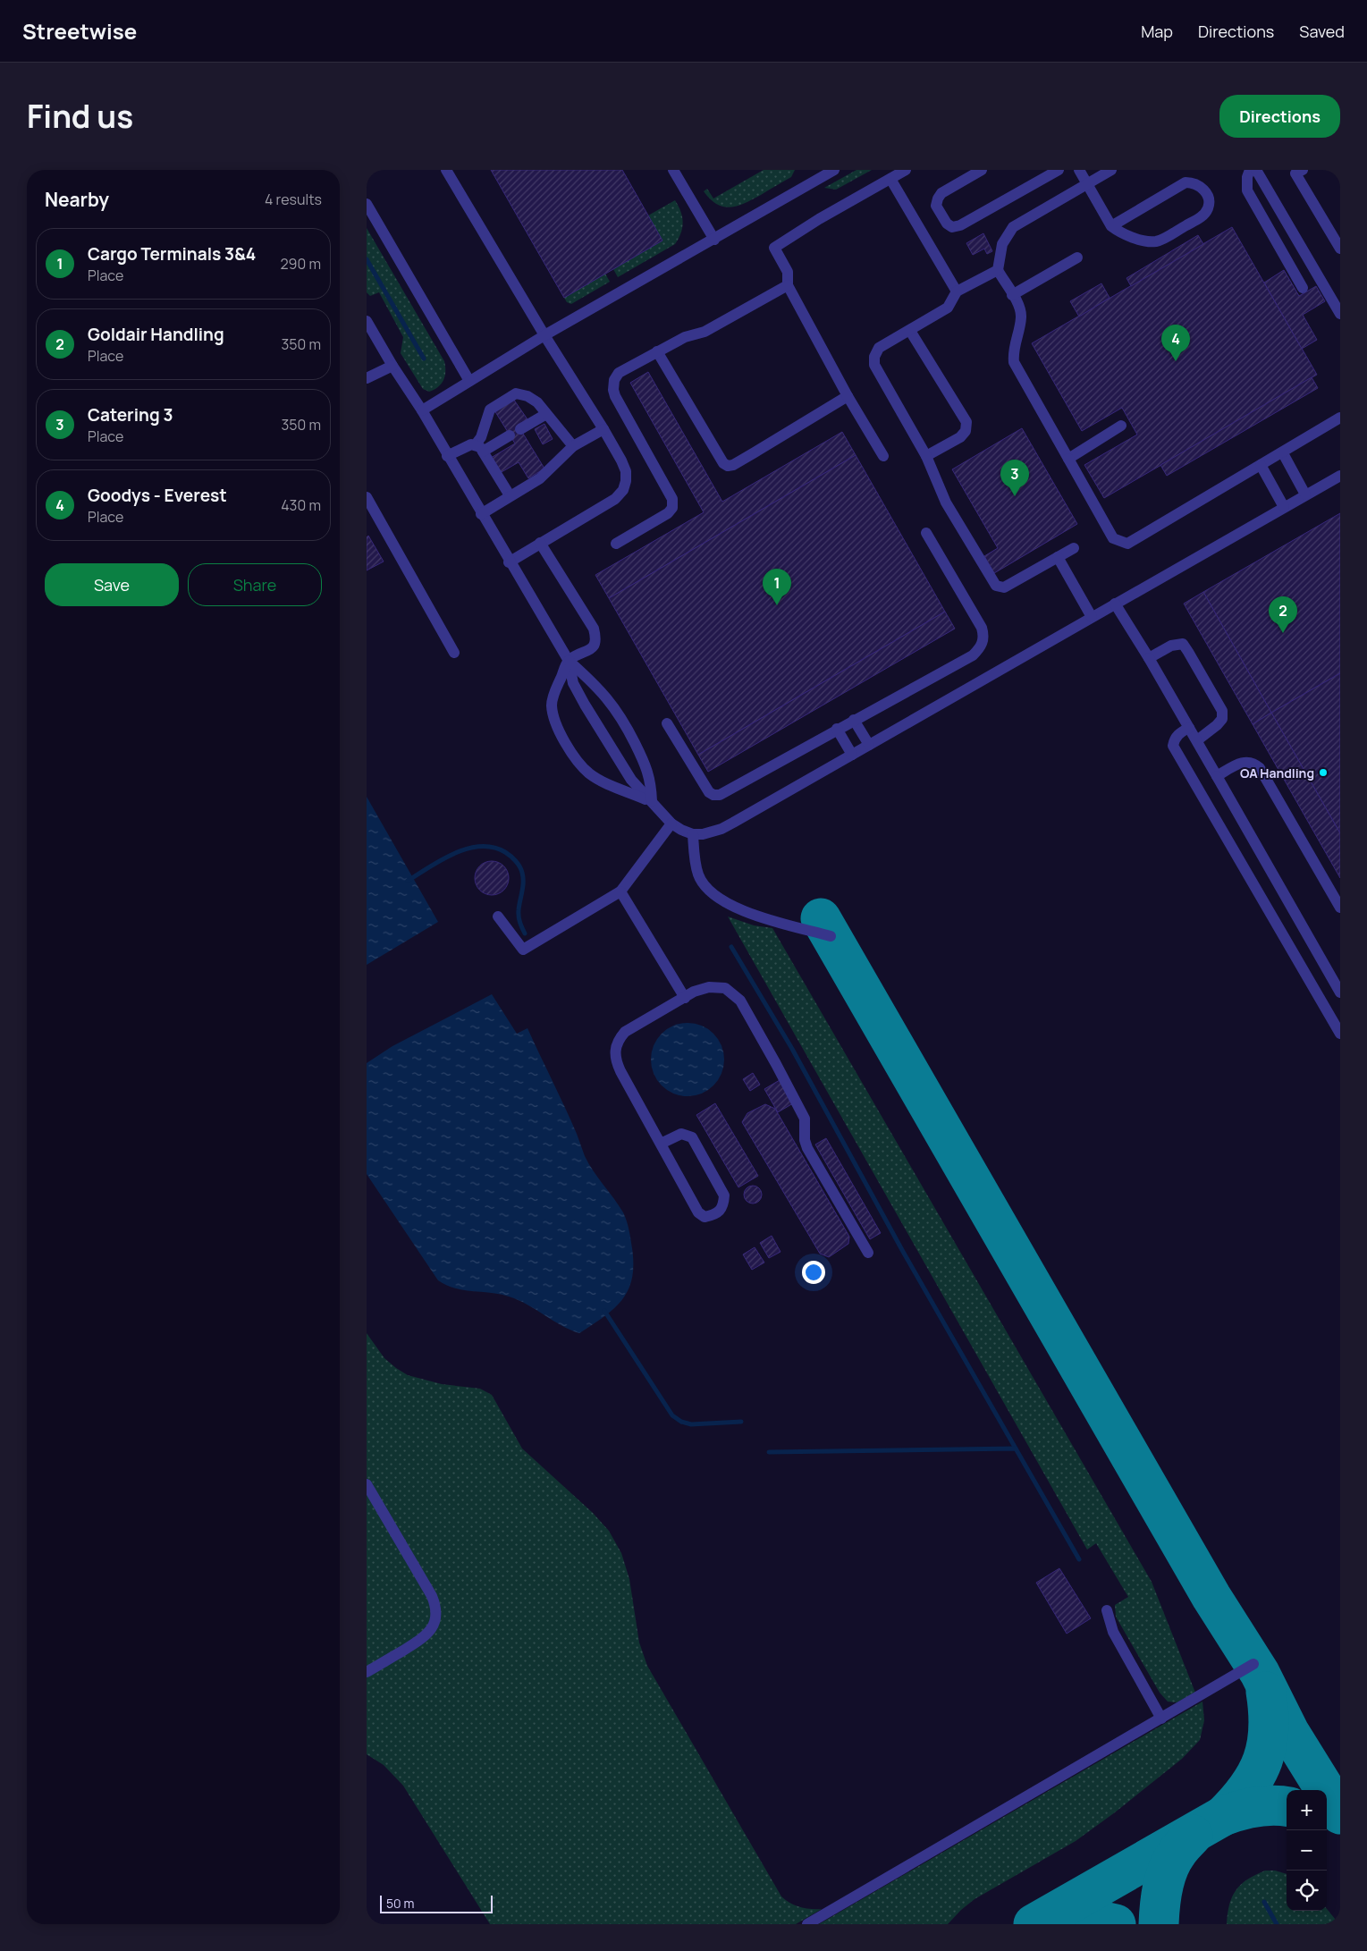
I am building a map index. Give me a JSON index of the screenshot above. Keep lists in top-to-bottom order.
{
  "places": ["OA Handling"],
  "scale_bar": "50 m",
  "page": {
    "header": "Streetwise",
    "nav": ["Map", "Directions", "Saved"],
    "title": "Find us",
    "buttons": [
      "Directions",
      ["Save", "Share"]
    ],
    "heading": ["Nearby", "4 results"],
    "list": [
      {
        "mark": "1",
        "name": "Cargo Terminals 3&4",
        "note": "Place",
        "value": "290 m"
      },
      {
        "mark": "2",
        "name": "Goldair Handling",
        "note": "Place",
        "value": "350 m"
      },
      {
        "mark": "3",
        "name": "Catering 3",
        "note": "Place",
        "value": "350 m"
      },
      {
        "mark": "4",
        "name": "Goodys - Everest",
        "note": "Place",
        "value": "430 m"
      }
    ],
    "pins": [
      "4",
      "3",
      "1",
      "2"
    ],
    "map_buttons": ["+", "−"],
    "scale": "50 m"
  }
}
